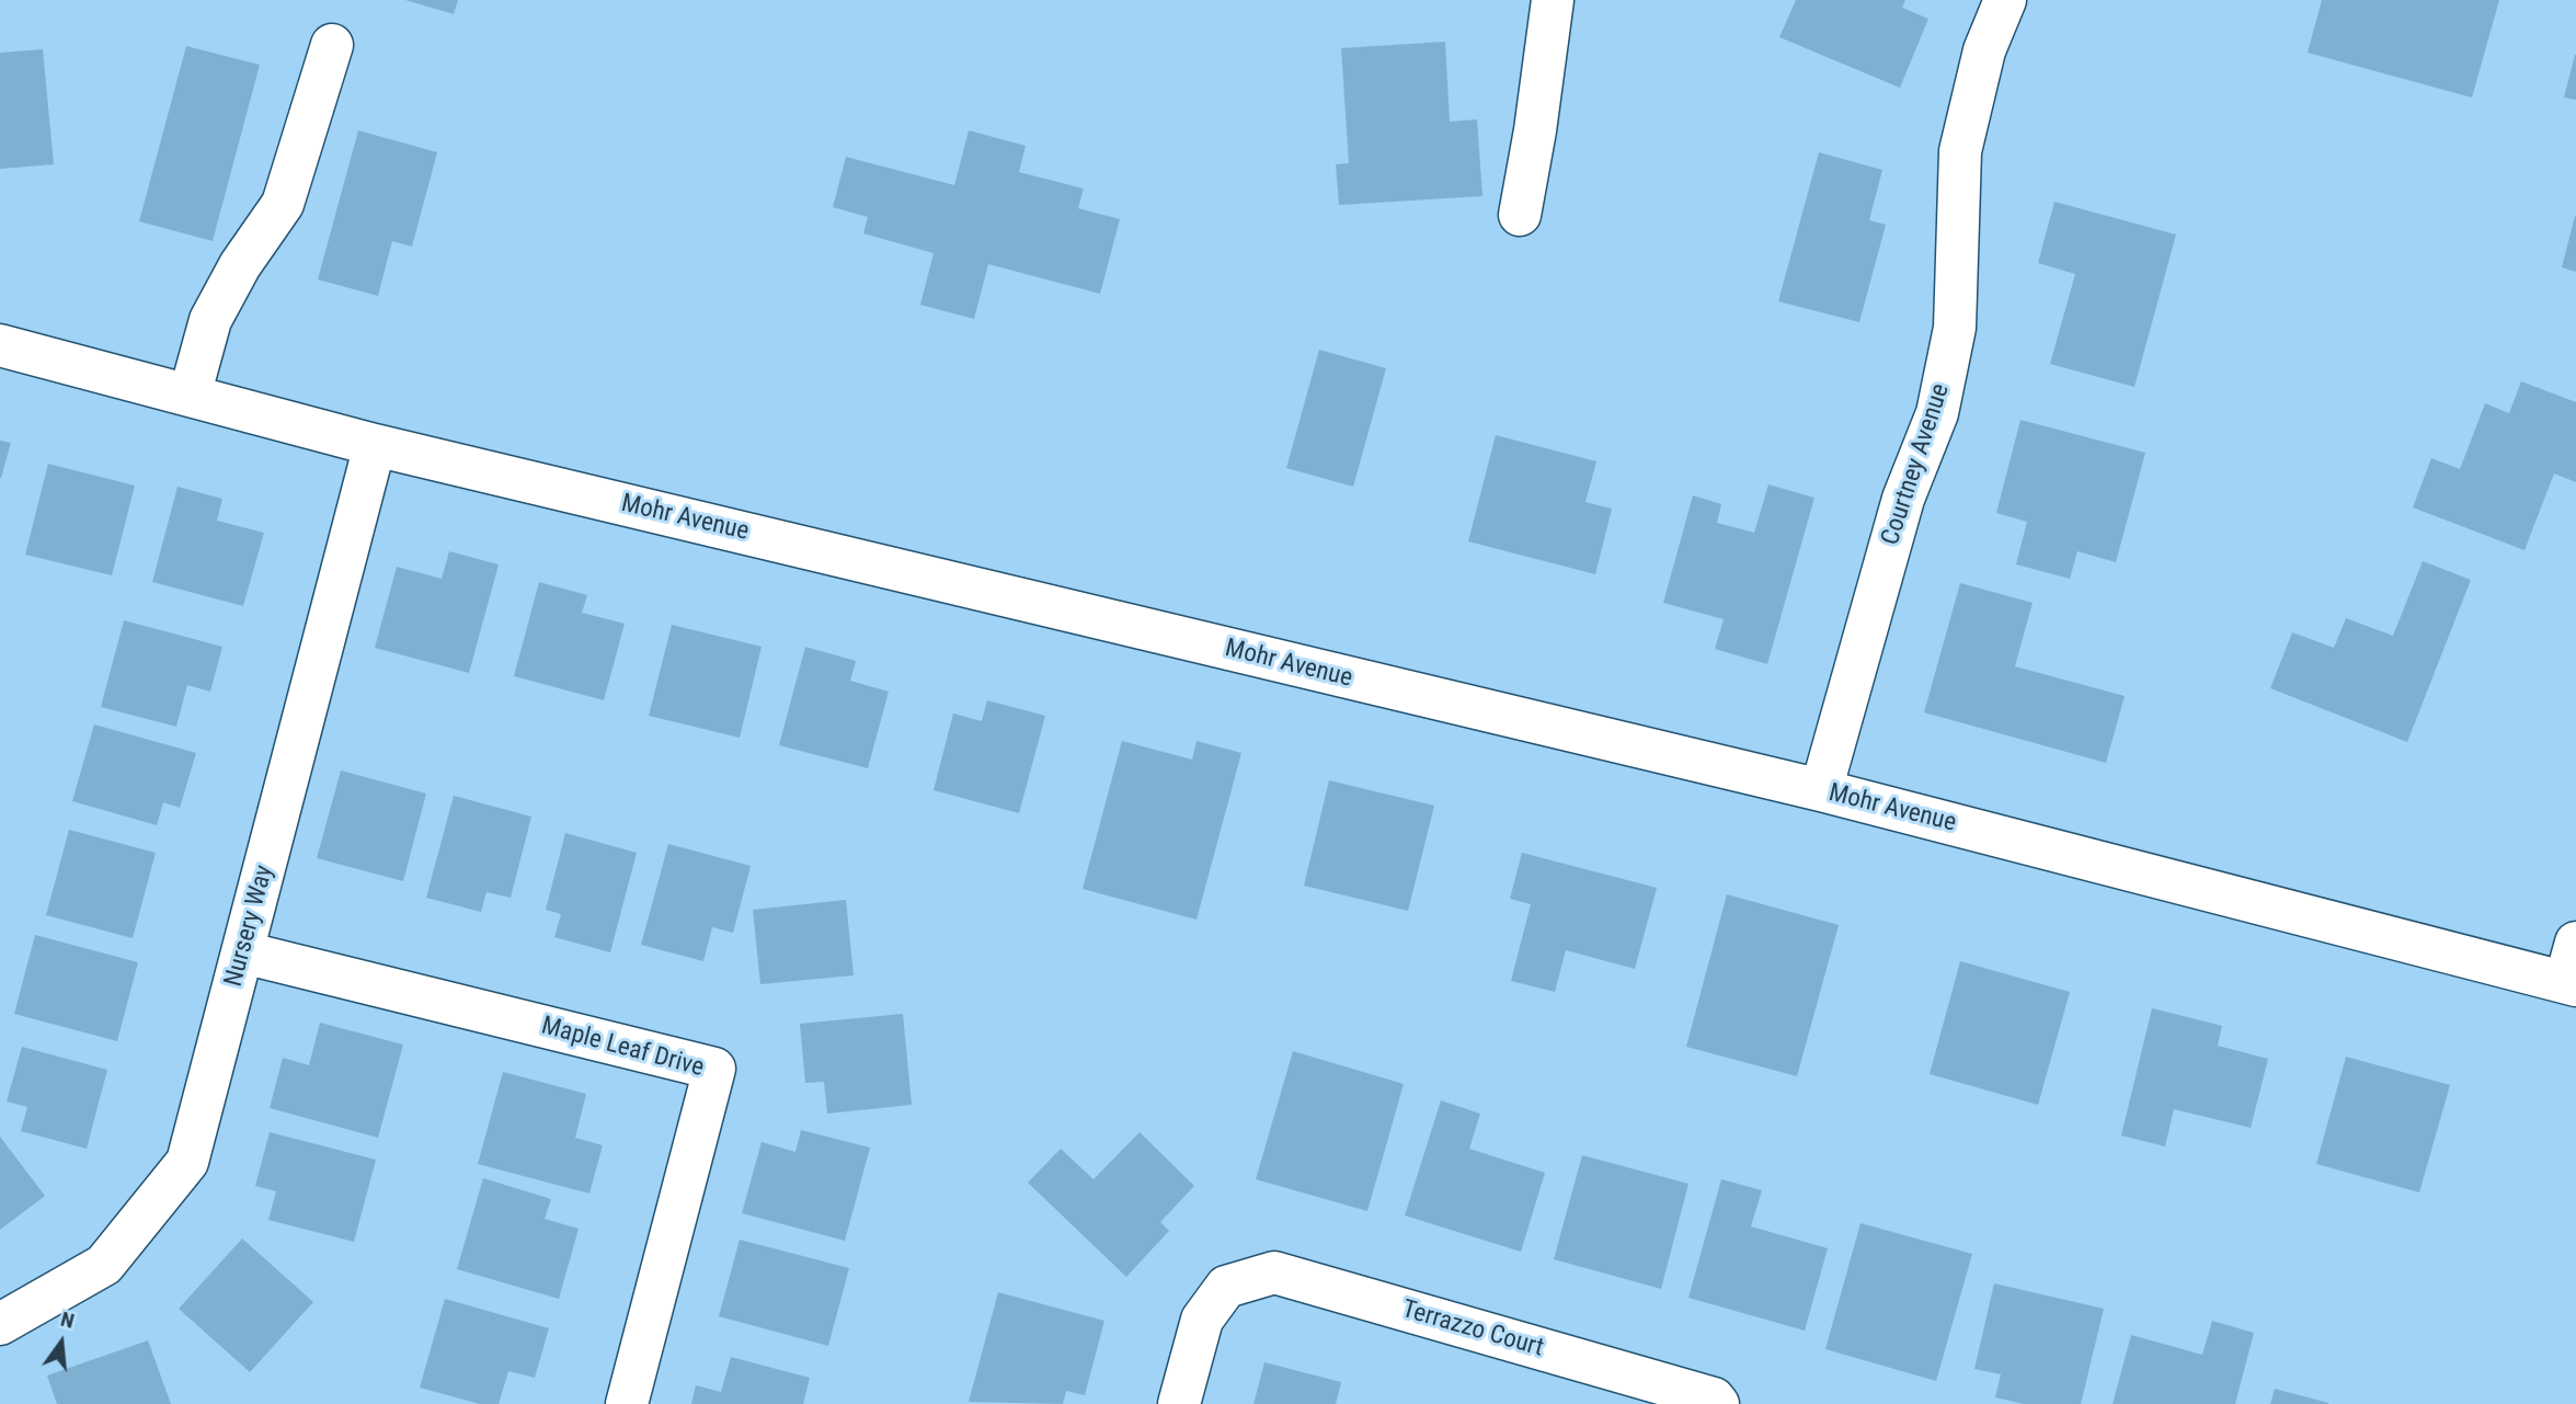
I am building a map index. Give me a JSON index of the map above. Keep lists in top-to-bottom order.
{
  "streets": {
    "street": [
      "Courtney Avenue",
      "Mohr Avenue",
      "Nursery Way",
      "Maple Leaf Drive",
      "Terrazzo Court"
    ]
  },
  "crossings": [
    ["Courtney Avenue", "Mohr Avenue"],
    ["Mohr Avenue", "Nursery Way"],
    ["Nursery Way", "Maple Leaf Drive"]
  ],
  "north": "top"
}
